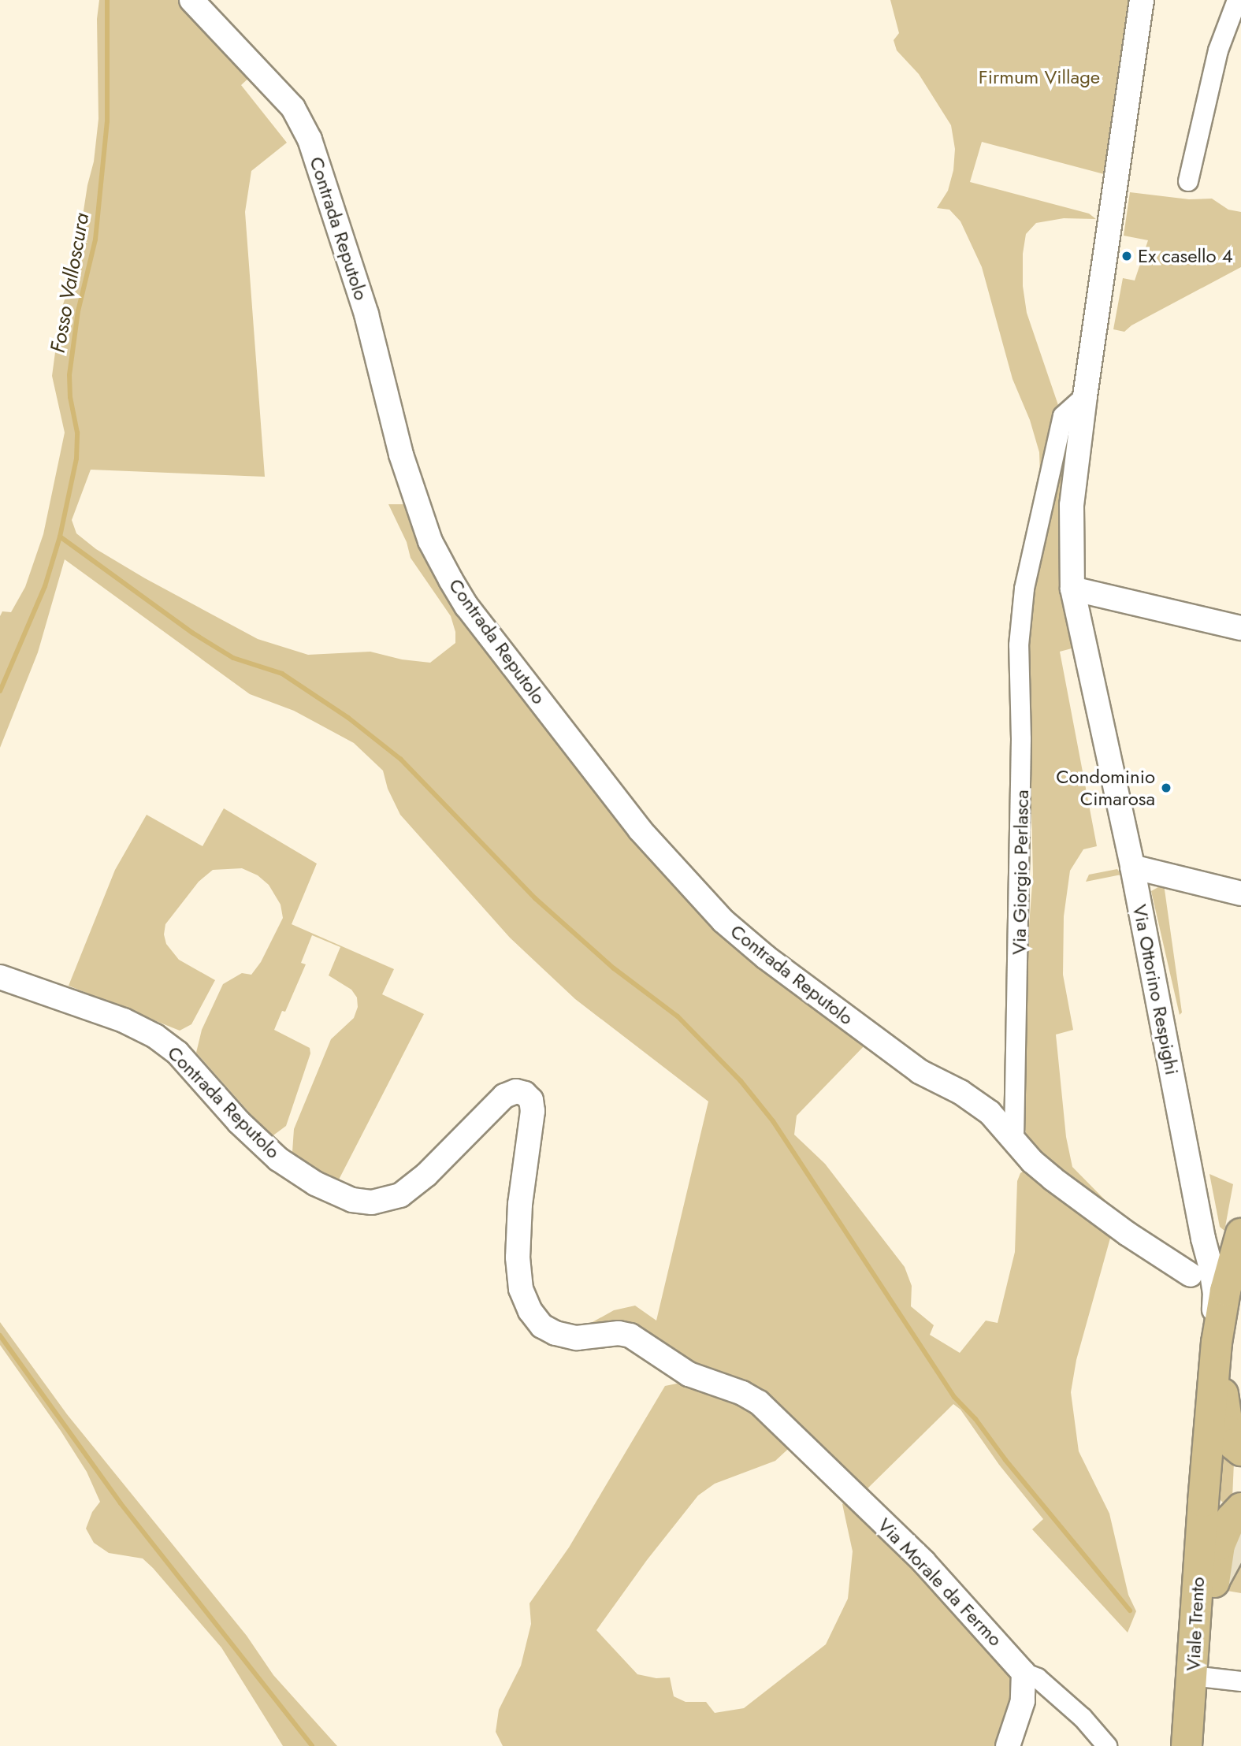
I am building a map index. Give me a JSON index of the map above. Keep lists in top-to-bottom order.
{
  "streets": {
    "main road": ["Viale Trento"],
    "street": [
      "Contrada Reputolo",
      "Via Giorgio Perlasca",
      "Via Ottorino Respighi",
      "Via Morale da Fermo"
    ]
  },
  "crossings": [
    ["Contrada Reputolo", "Via Giorgio Perlasca"],
    ["Contrada Reputolo", "Via Morale da Fermo"],
    ["Via Giorgio Perlasca", "Via Ottorino Respighi"],
    ["Via Ottorino Respighi", "Viale Trento"]
  ],
  "water": ["Fosso Valloscura"],
  "parks": ["Firmum Village"],
  "places": ["Ex casello 4", "Condominio Cimarosa"]
}
